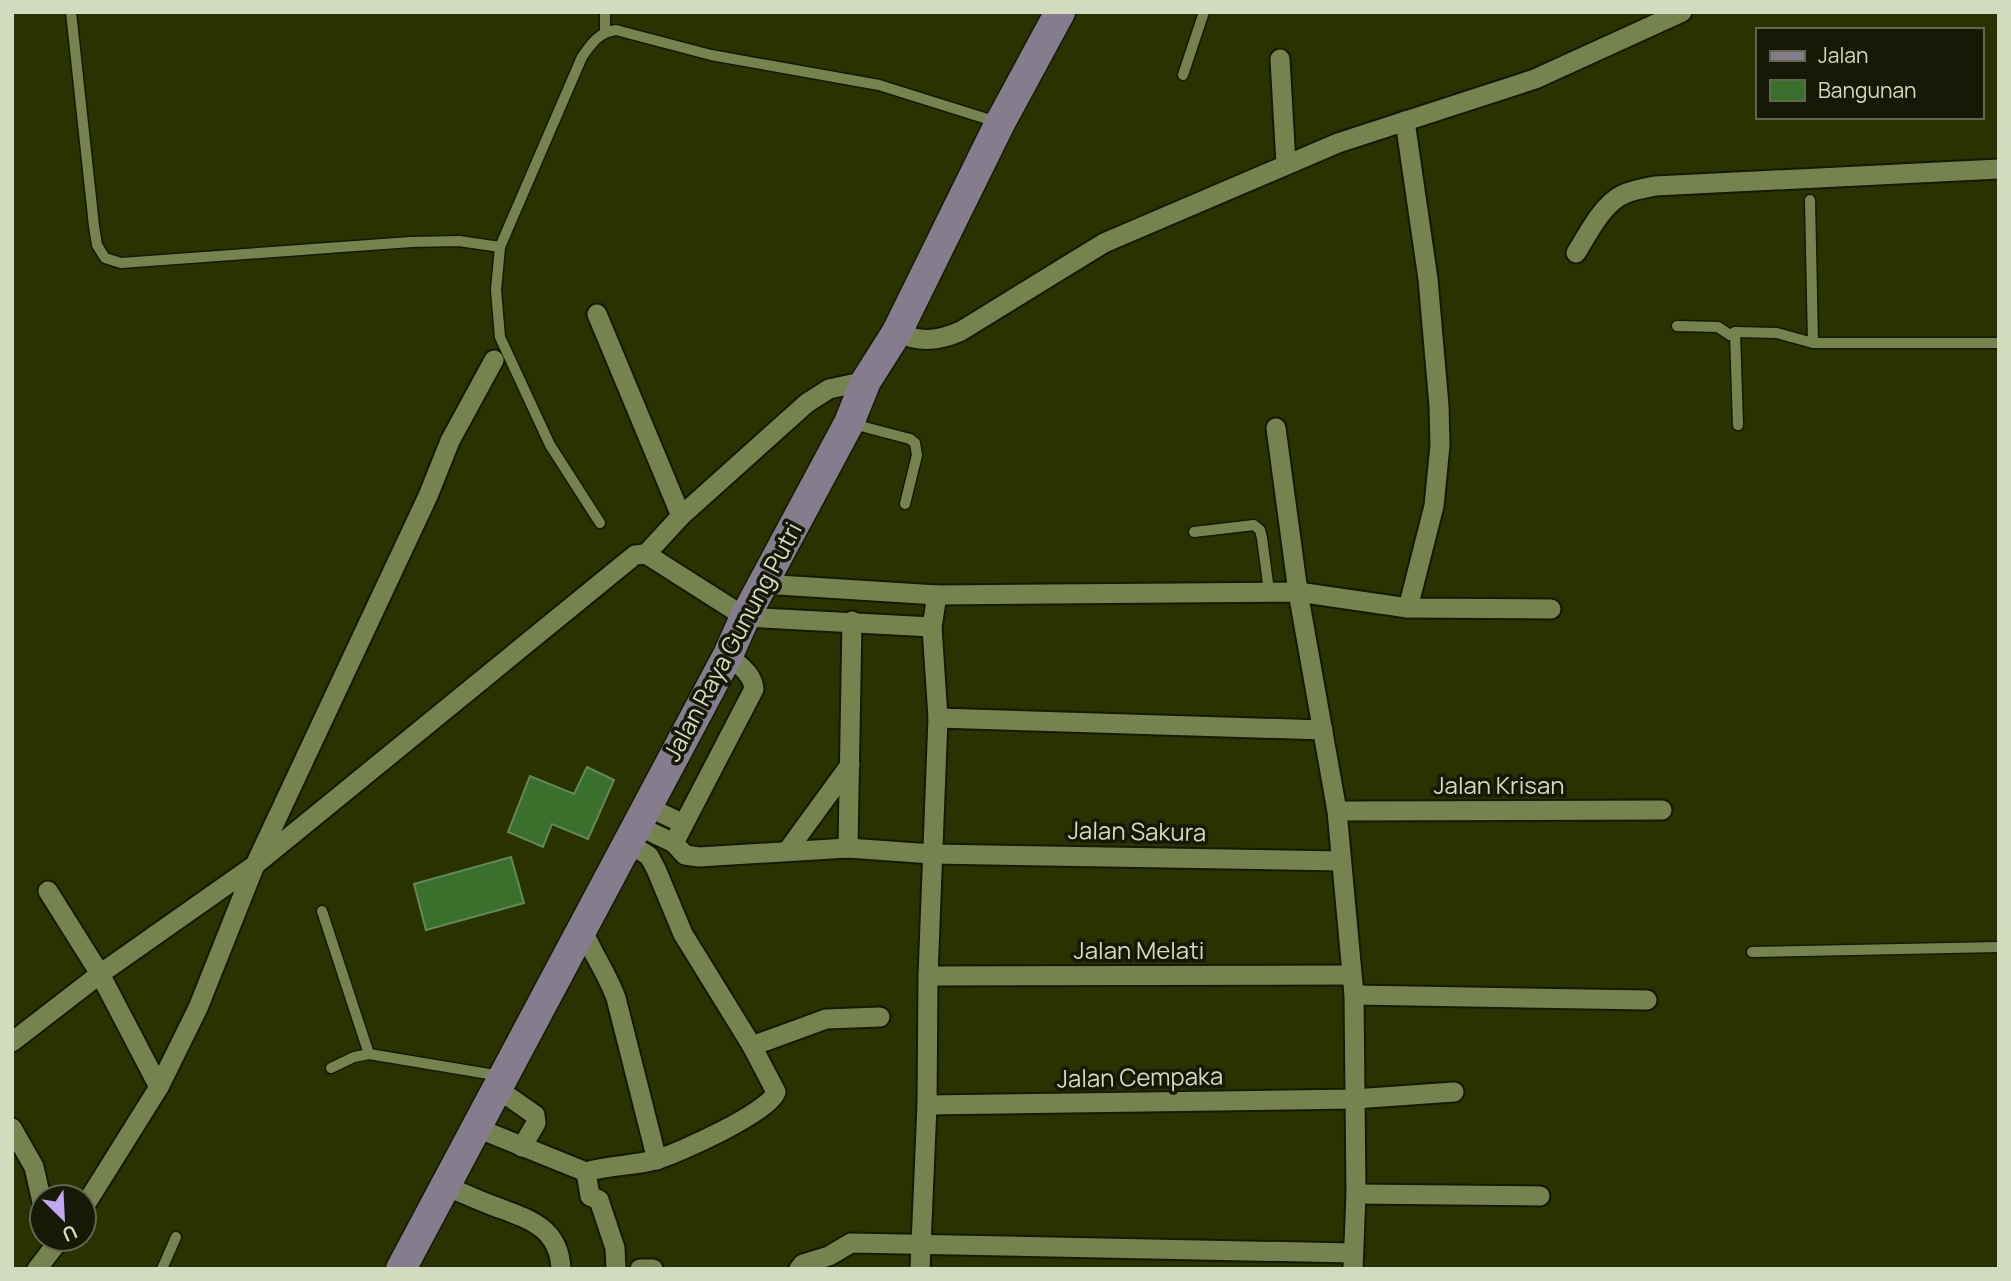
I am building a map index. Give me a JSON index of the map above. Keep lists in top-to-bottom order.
{
  "streets": {
    "main road": ["Jalan Raya Gunung Putri"],
    "street": [
      "Jalan Krisan",
      "Jalan Sakura",
      "Jalan Melati",
      "Jalan Cempaka"
    ]
  },
  "crossings": [
    ["Jalan Raya Gunung Putri", "Jalan Sakura"]
  ],
  "legend": ["Jalan", "Bangunan"],
  "north": "bottom right"
}
